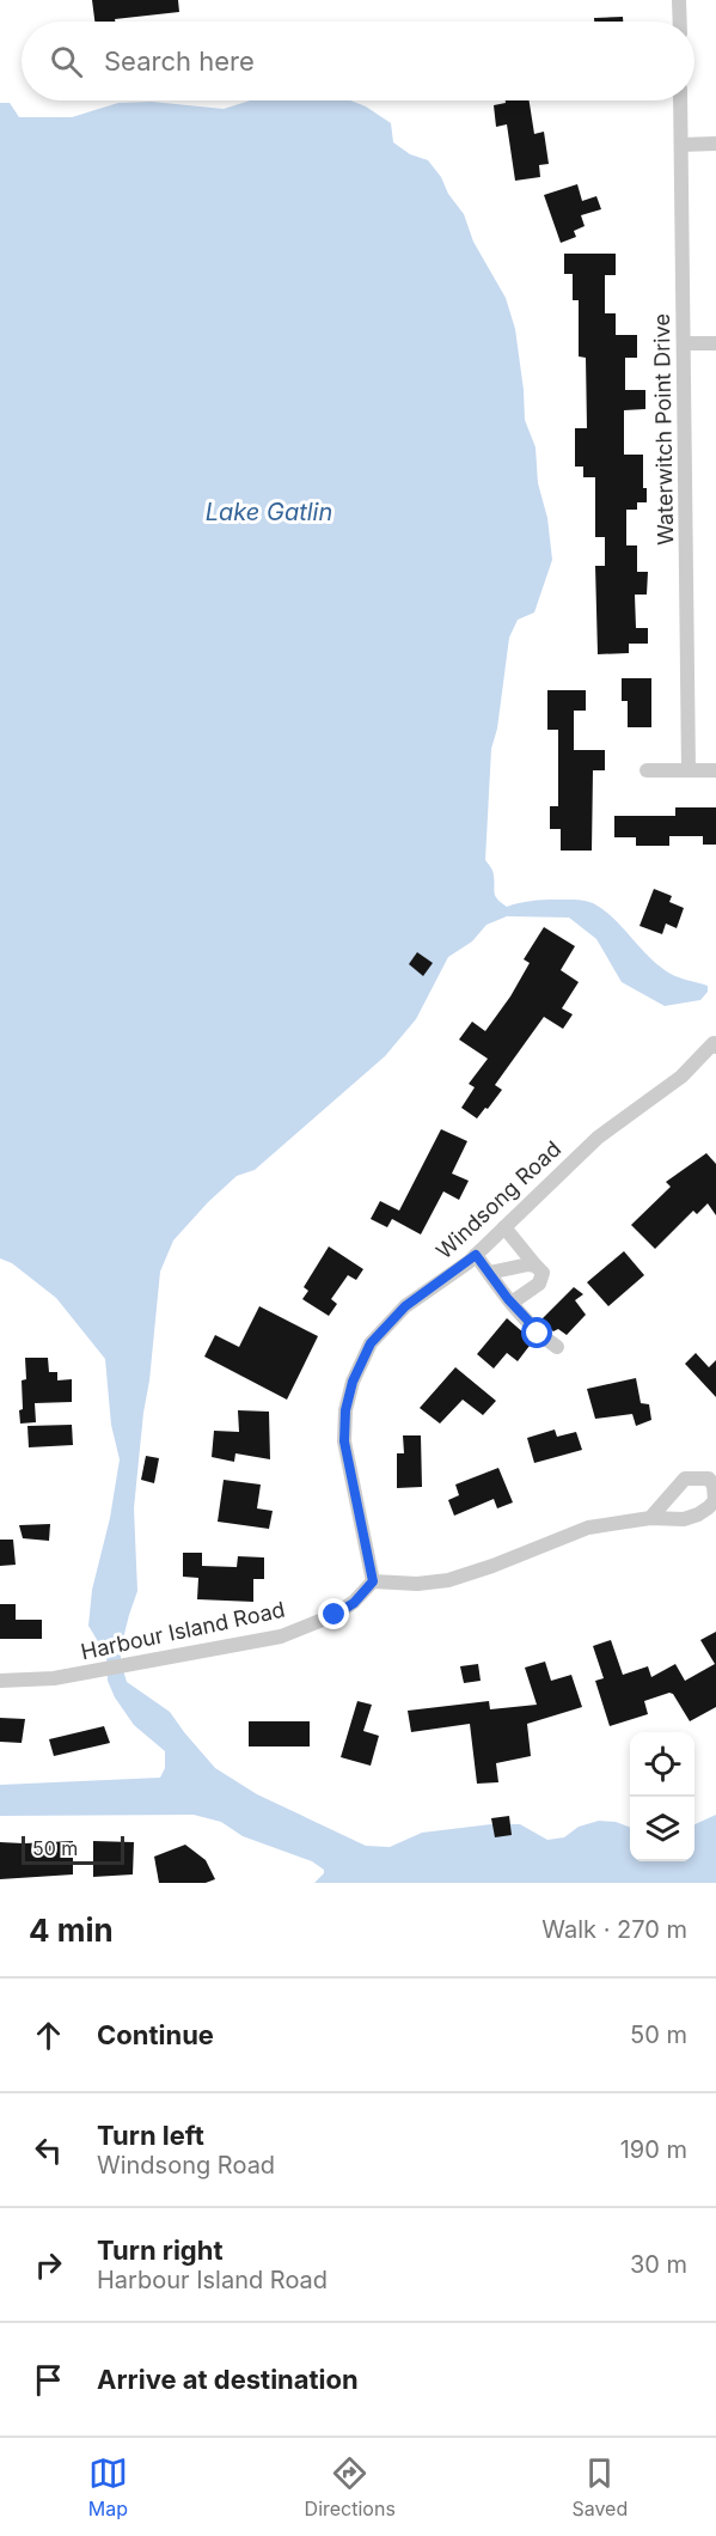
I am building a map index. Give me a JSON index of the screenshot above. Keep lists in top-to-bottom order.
{
  "streets": {
    "street": ["Waterwitch Point Drive", "Windsong Road", "Harbour Island Road"]
  },
  "crossings": [
    ["Windsong Road", "Harbour Island Road"]
  ],
  "water": ["Lake Gatlin"],
  "scale_bar": "50 m",
  "page": {
    "search": "Search here",
    "scale": "50 m",
    "heading": ["4 min", "Walk · 270 m"],
    "list": [
      ["Continue", "50 m"],
      ["Turn left", "Windsong Road", "190 m"],
      ["Turn right", "Harbour Island Road", "30 m"],
      "Arrive at destination"
    ],
    "nav": ["Map", "Directions", "Saved"]
  }
}
